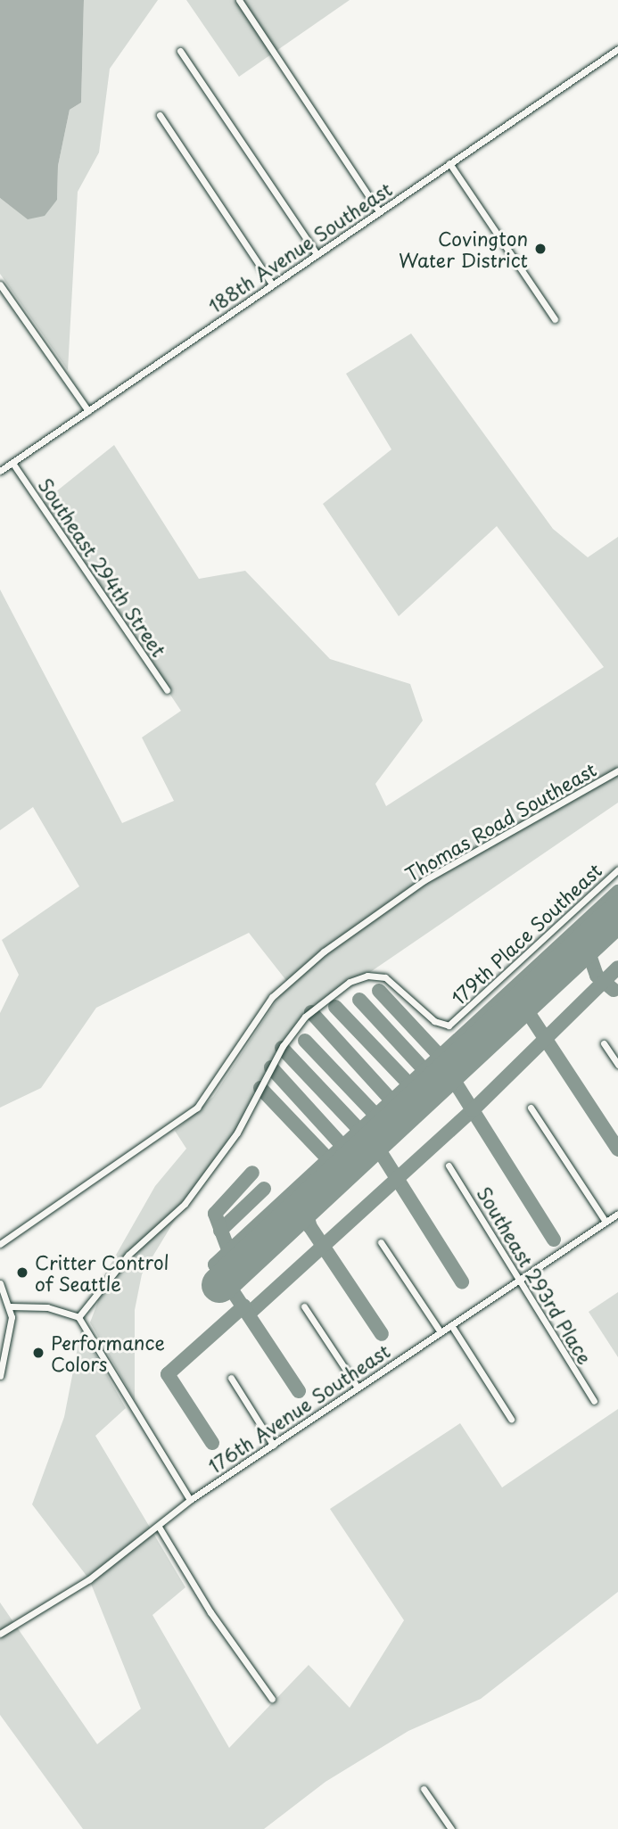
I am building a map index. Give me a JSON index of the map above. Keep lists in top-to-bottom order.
{
  "streets": {
    "street": [
      "188th Avenue Southeast",
      "Southeast 294th Street",
      "Thomas Road Southeast",
      "179th Place Southeast",
      "Southeast 293rd Place",
      "176th Avenue Southeast"
    ]
  },
  "crossings": [
    ["188th Avenue Southeast", "Southeast 294th Street"],
    ["Southeast 293rd Place", "176th Avenue Southeast"]
  ],
  "places": ["Covington Water District", "Critter Control of Seattle", "Performance Colors"]
}
